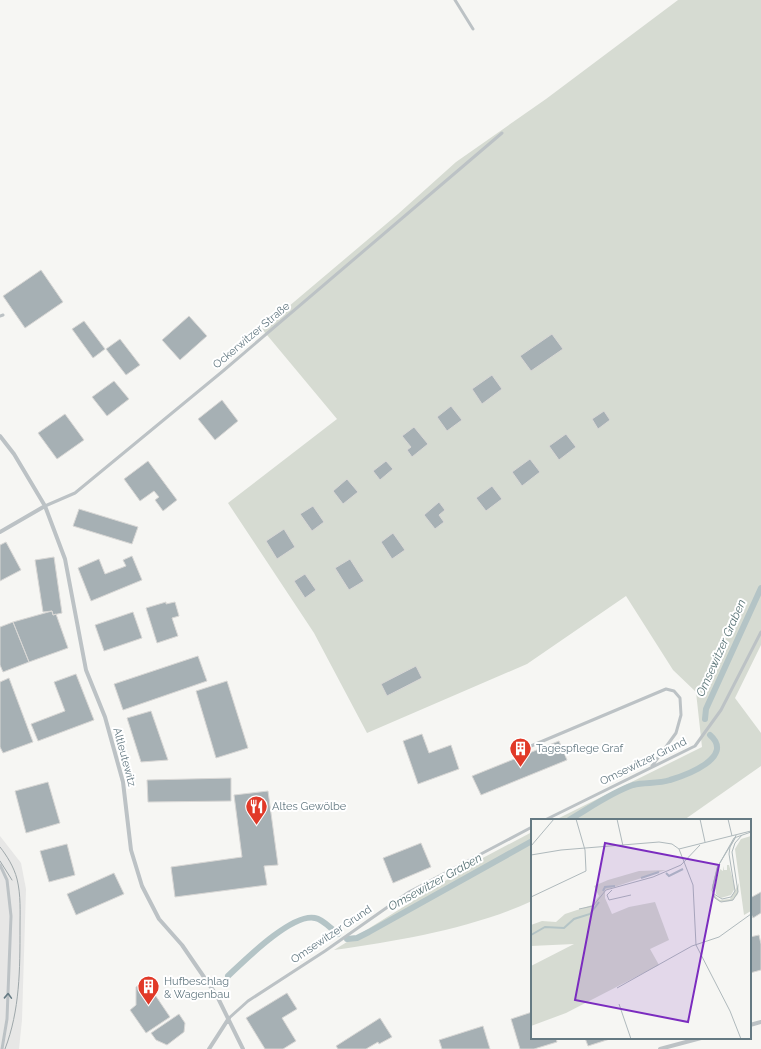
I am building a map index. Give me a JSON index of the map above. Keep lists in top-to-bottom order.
{
  "streets": {
    "street": ["Ockerwitzer Straße", "Altleutewitz"],
    "lane": ["Omsewitzer Grund"]
  },
  "crossings": [
    ["Ockerwitzer Straße", "Altleutewitz"],
    ["Altleutewitz", "Omsewitzer Grund"]
  ],
  "water": ["Omsewitzer Graben"],
  "places": {
    "building": ["Tagespflege Graf", "Hufbeschlag & Wagenbau"],
    "restaurant": ["Altes Gewölbe"]
  }
}
